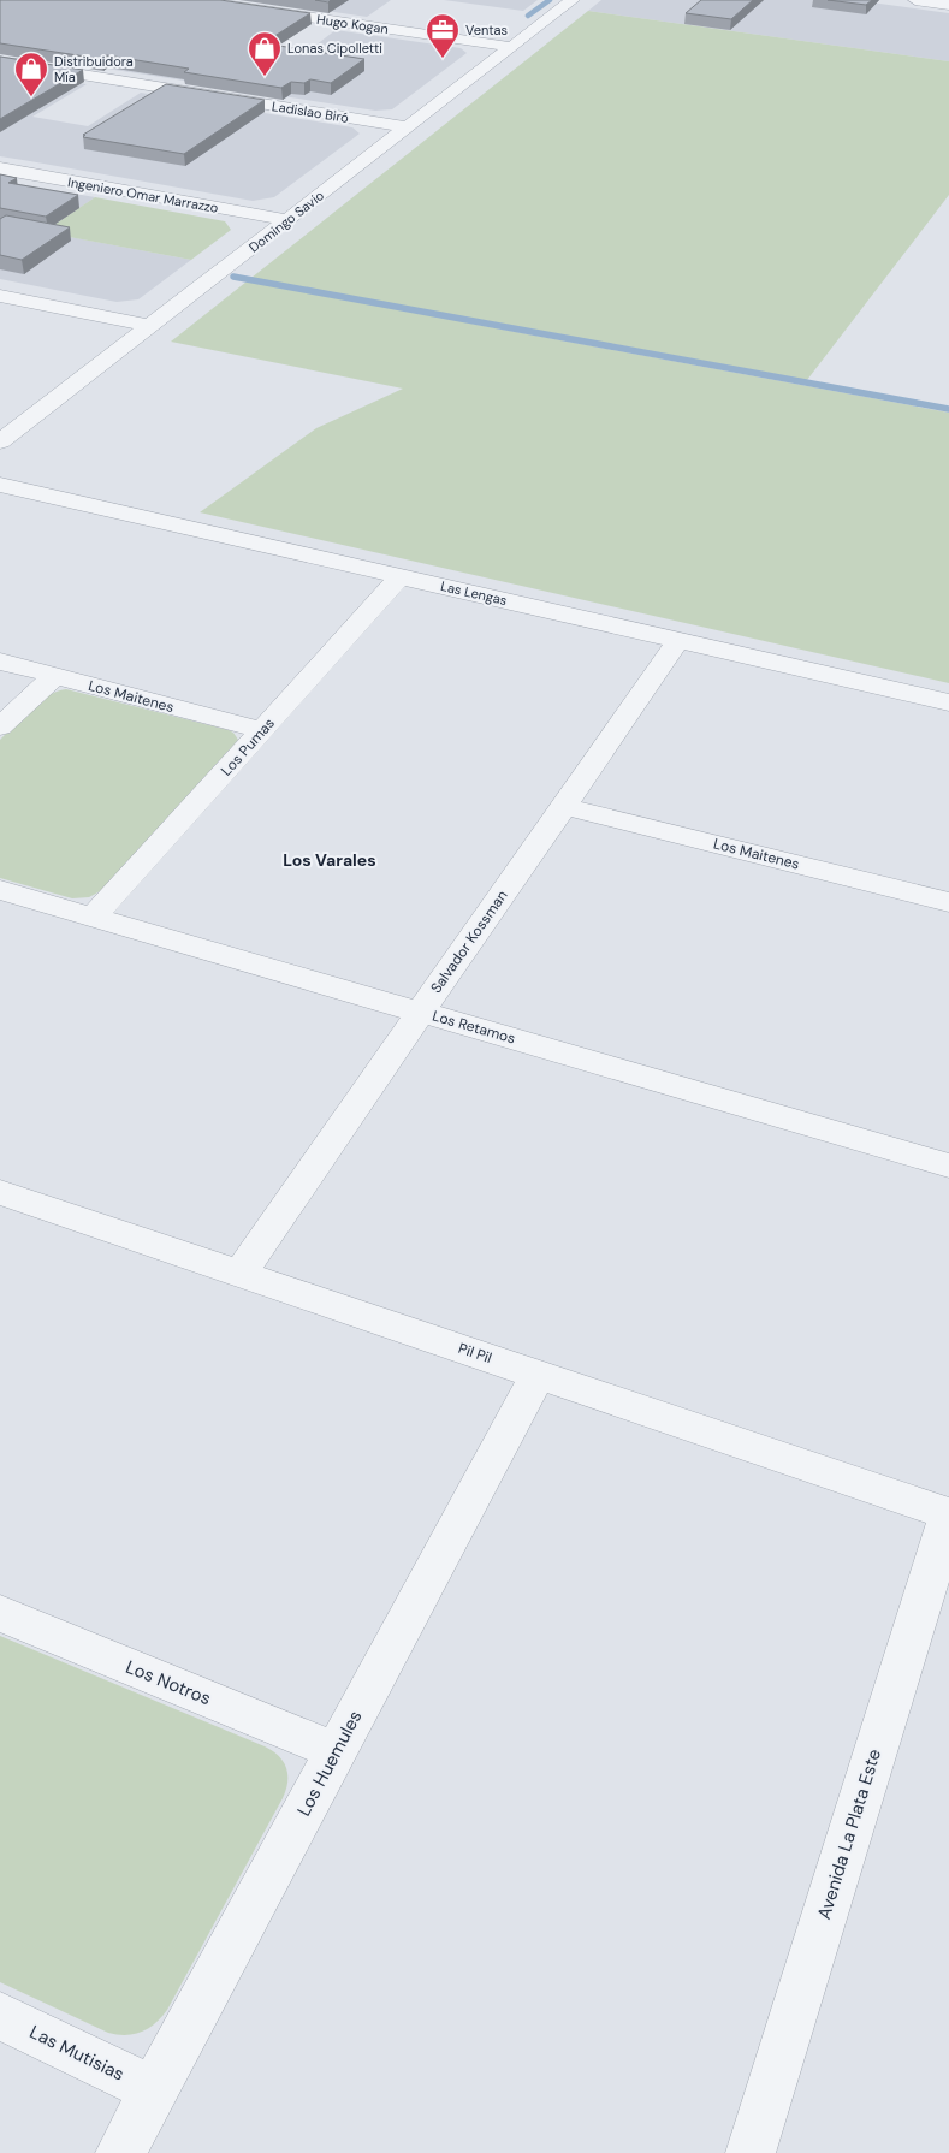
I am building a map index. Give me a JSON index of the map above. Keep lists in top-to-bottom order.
{
  "streets": {
    "street": [
      "Hugo Kogan",
      "Ladislao Biró",
      "Ingeniero Omar Marrazzo",
      "Domingo Savio",
      "Las Lengas",
      "Los Maitenes",
      "Los Pumas",
      "Salvador Kossman",
      "Los Retamos",
      "Pil Pil",
      "Los Notros",
      "Los Huemules",
      "Avenida La Plata Este",
      "Las Mutisias"
    ]
  },
  "crossings": [
    ["Hugo Kogan", "Domingo Savio"],
    ["Ladislao Biró", "Domingo Savio"],
    ["Ingeniero Omar Marrazzo", "Domingo Savio"],
    ["Las Lengas", "Los Pumas"],
    ["Las Lengas", "Salvador Kossman"],
    ["Los Maitenes", "Los Pumas"],
    ["Los Maitenes", "Salvador Kossman"],
    ["Los Pumas", "Los Retamos"],
    ["Salvador Kossman", "Los Retamos"],
    ["Salvador Kossman", "Pil Pil"],
    ["Pil Pil", "Los Huemules"],
    ["Pil Pil", "Avenida La Plata Este"],
    ["Los Notros", "Los Huemules"],
    ["Los Huemules", "Las Mutisias"]
  ],
  "districts": ["Los Varales"],
  "places": {
    "office": ["Ventas"],
    "shop": ["Lonas Cipolletti", "Distribuidora Mía"]
  }
}
